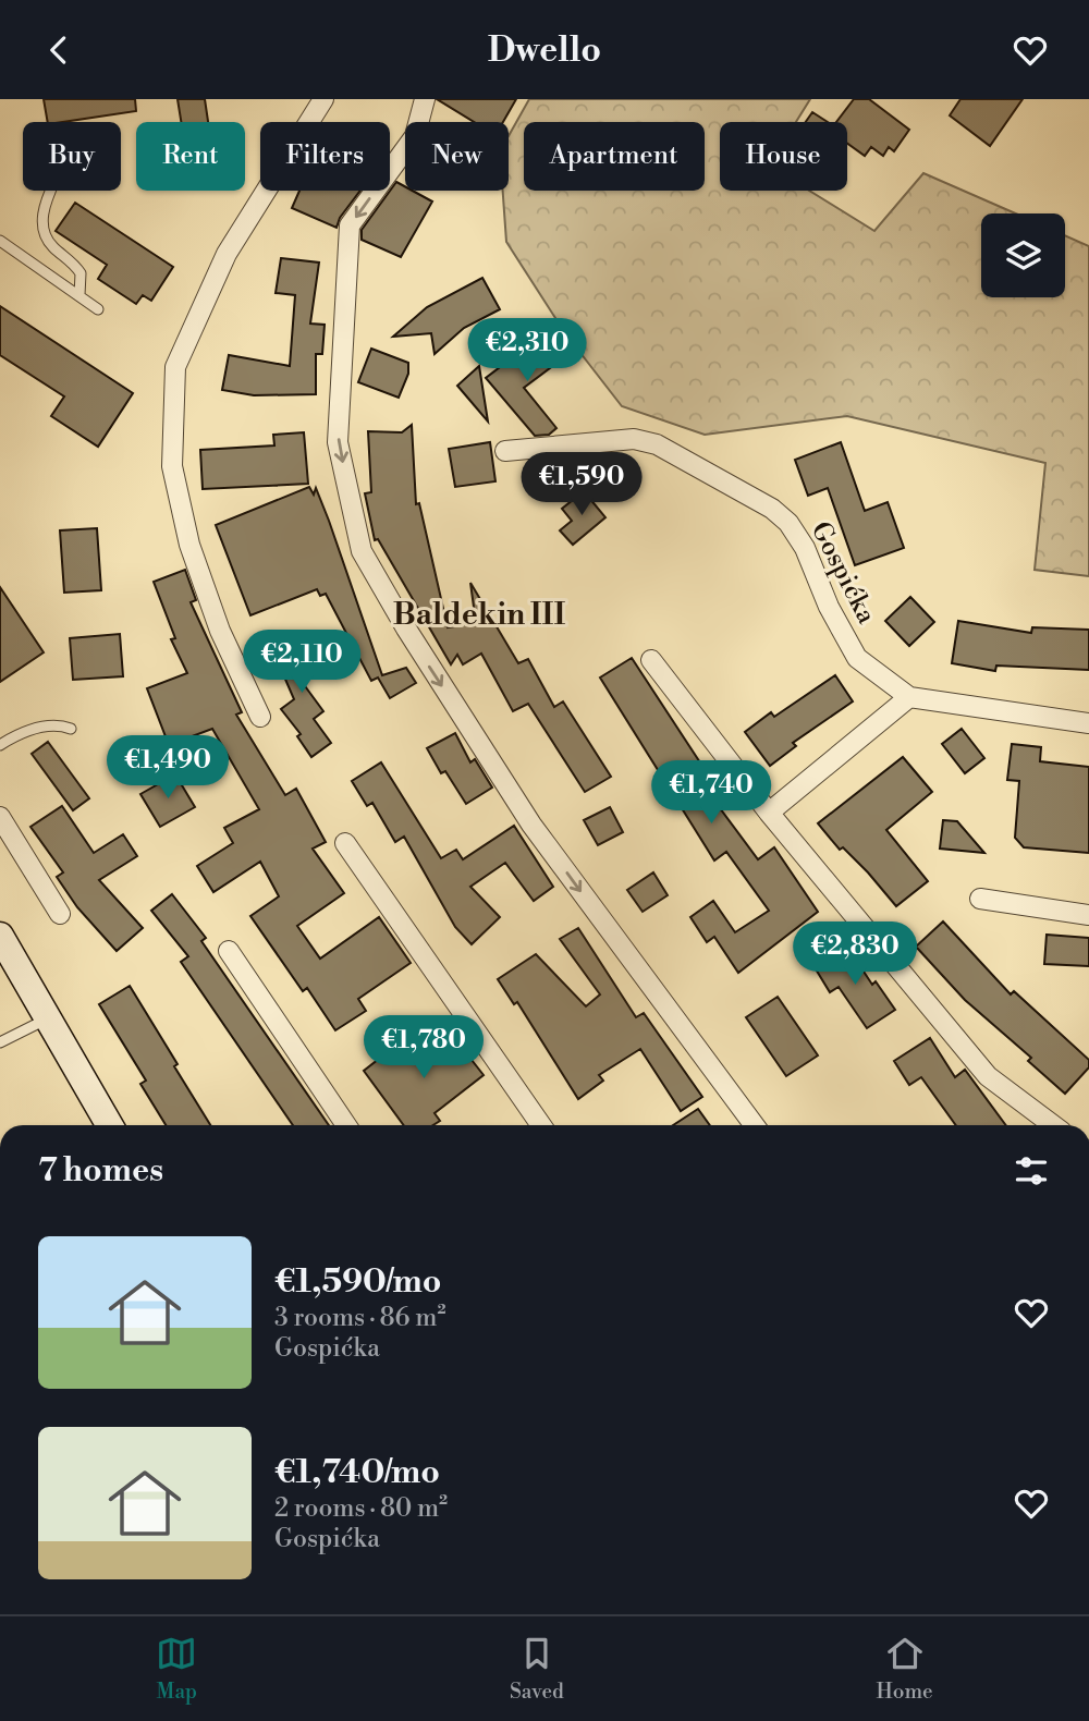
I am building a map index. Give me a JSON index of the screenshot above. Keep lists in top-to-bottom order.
{
  "streets": {
    "street": ["Gospićka"]
  },
  "districts": ["Baldekin III"],
  "page": {
    "header": "Dwello",
    "chip": [
      "Buy",
      "Rent",
      "Filters",
      "New",
      "Apartment",
      "House"
    ],
    "price": [
      "€2,310",
      "€1,590",
      "€2,110",
      "€1,490",
      "€1,740",
      "€2,830",
      "€1,780"
    ],
    "heading": "7 homes",
    "list": [
      {
        "name": "€1,590/mo",
        "note": "3 rooms · 86 m² · Gospićka"
      },
      {
        "name": "€1,740/mo",
        "note": "2 rooms · 80 m² · Gospićka"
      }
    ],
    "tabs": ["Map", "Saved", "Home"]
  }
}
